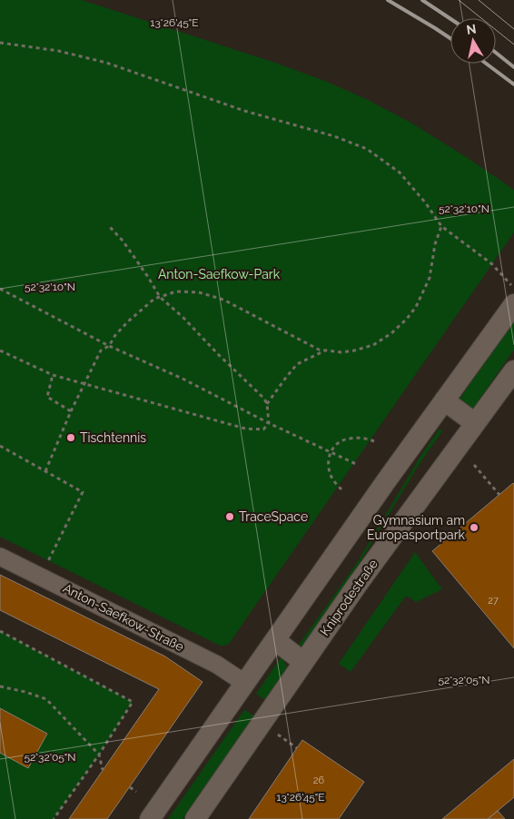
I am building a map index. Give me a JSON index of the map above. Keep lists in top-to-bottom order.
{
  "streets": {
    "street": ["Kniprodestraße", "Anton-Saefkow-Straße"]
  },
  "parks": ["Anton-Saefkow-Park"],
  "places": ["Tischtennis", "TraceSpace", "Gymnasium am Europasportpark"],
  "house_numbers": ["27", "26"],
  "north": "top",
  "coordinates": ["13°26'45\"E", "52°32'10\"N", "52°32'05\"N"]
}
